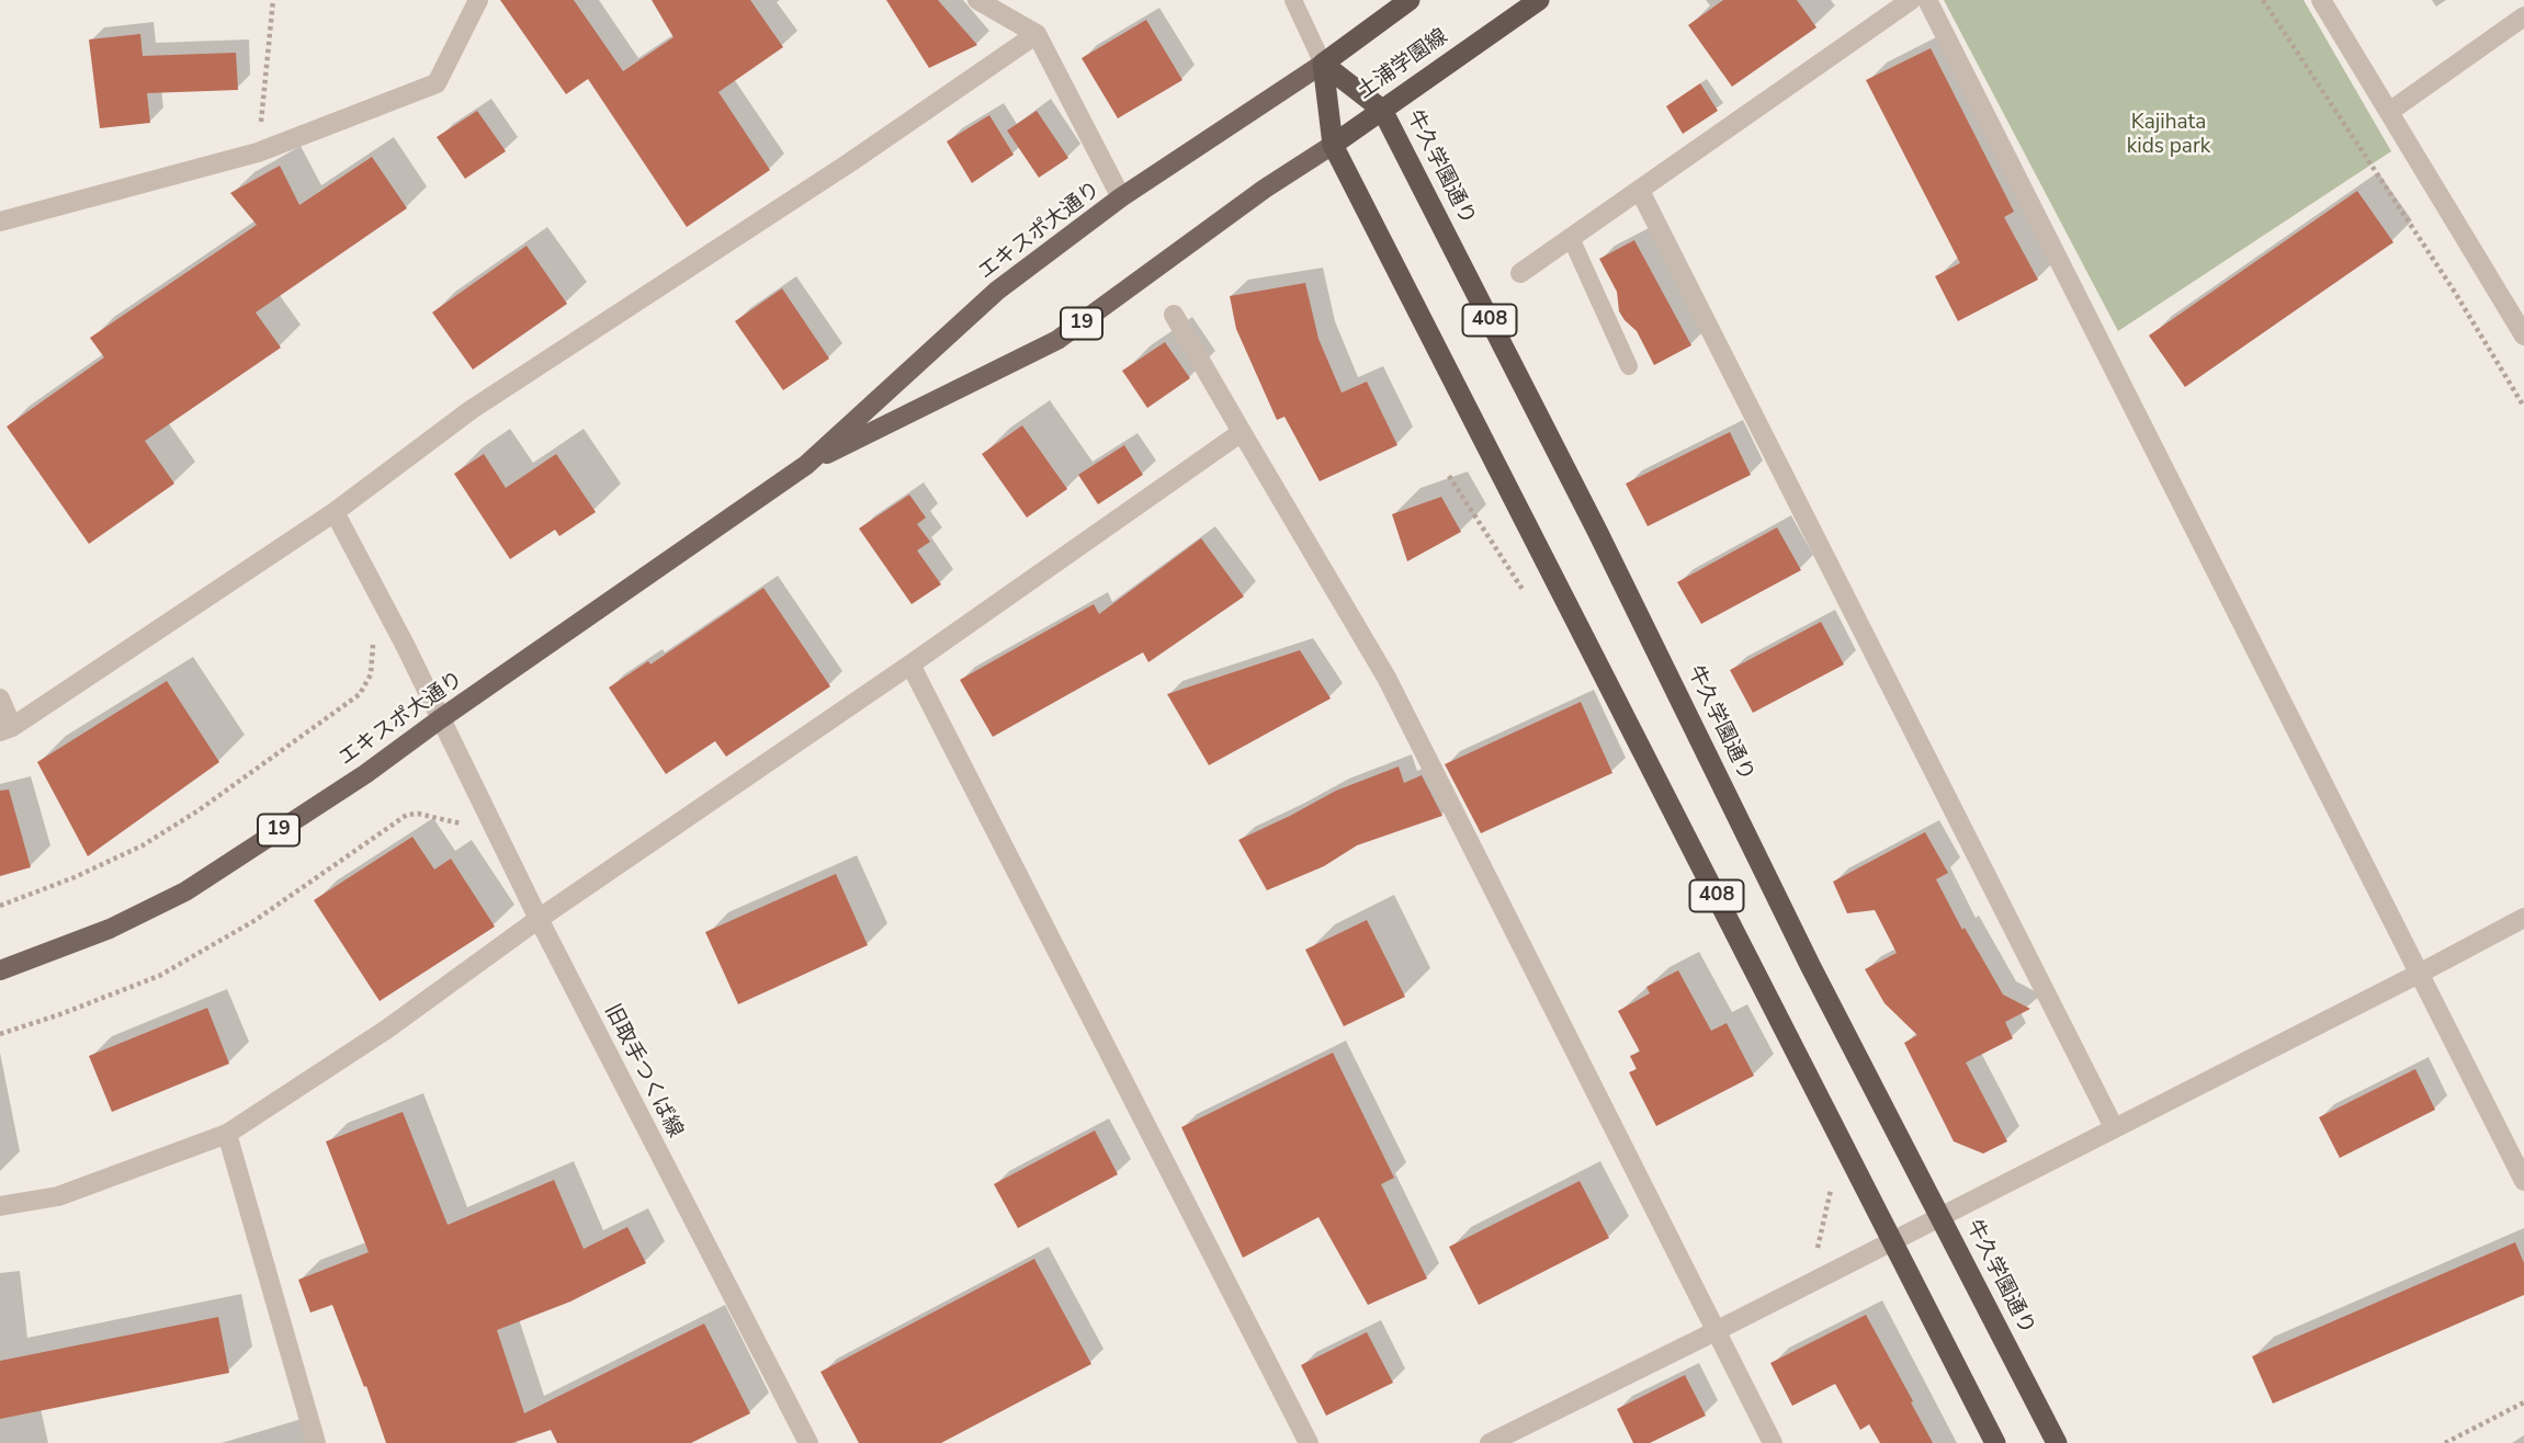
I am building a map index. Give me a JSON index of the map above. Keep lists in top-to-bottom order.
{
  "streets": {
    "highway": ["土浦学園線", "牛久学園通り", "408"],
    "main road": ["エキスポ大通り", "19"],
    "street": ["旧取手つくば線"]
  },
  "crossings": [
    ["土浦学園線", "牛久学園通り"],
    ["土浦学園線", "エキスポ大通り"],
    ["土浦学園線", "408"],
    ["牛久学園通り", "エキスポ大通り"],
    ["牛久学園通り", "408"],
    ["エキスポ大通り", "408"],
    ["エキスポ大通り", "旧取手つくば線"]
  ],
  "parks": ["Kajihata kids park"]
}
